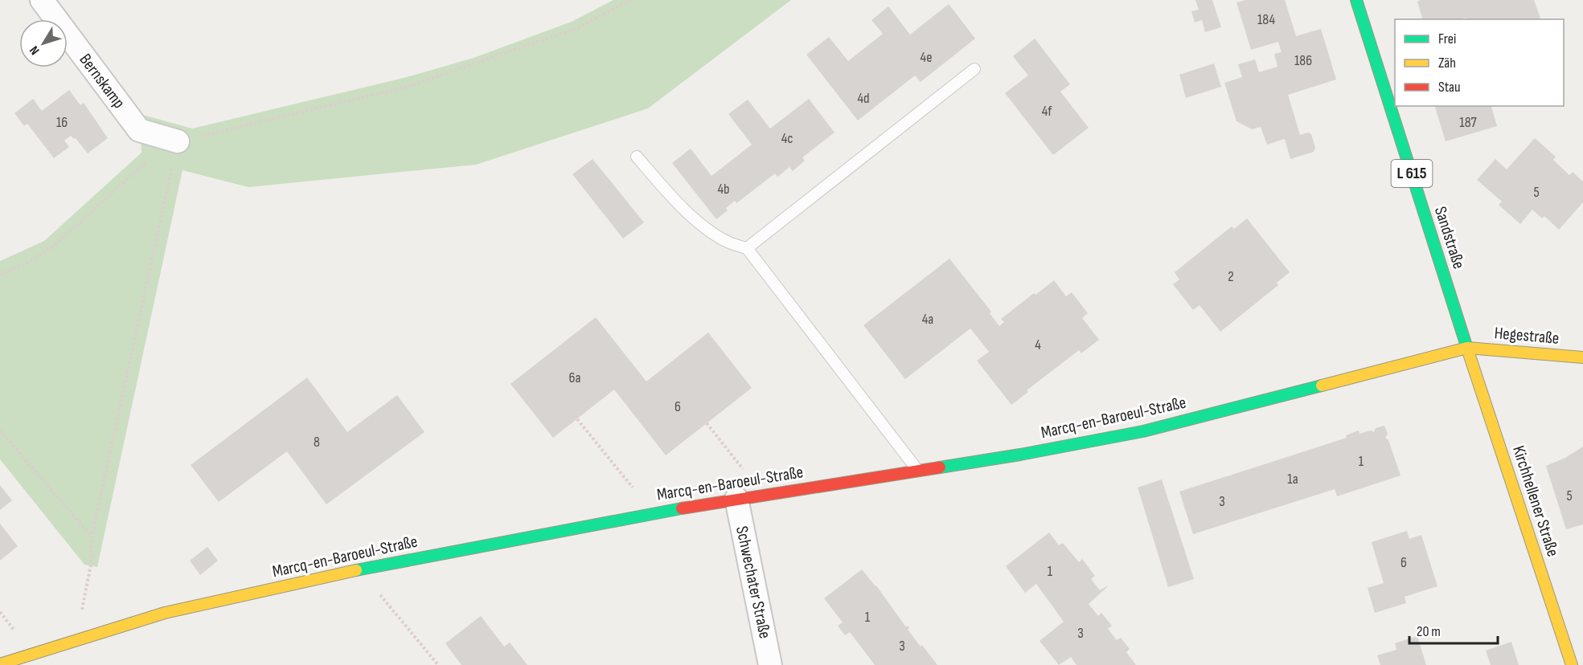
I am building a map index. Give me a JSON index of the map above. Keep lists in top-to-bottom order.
{
  "streets": {
    "street": [
      "Bernskamp",
      "L 615",
      "Sandstraße",
      "Hegestraße",
      "Marcq-en-Baroeul-Straße",
      "Kirchhellener Straße",
      "Schwechater Straße"
    ]
  },
  "crossings": [
    ["Sandstraße", "Hegestraße"],
    ["Sandstraße", "Marcq-en-Baroeul-Straße"],
    ["Sandstraße", "Kirchhellener Straße"],
    ["Hegestraße", "Marcq-en-Baroeul-Straße"],
    ["Hegestraße", "Kirchhellener Straße"],
    ["Marcq-en-Baroeul-Straße", "Kirchhellener Straße"],
    ["Marcq-en-Baroeul-Straße", "Schwechater Straße"]
  ],
  "house_numbers": [
    "184",
    "4e",
    "186",
    "4d",
    "4f",
    "16",
    "187",
    "4c",
    "4b",
    "5",
    "2",
    "4a",
    "4",
    "6a",
    "6",
    "8",
    "1",
    "1a",
    "5",
    "3",
    "6",
    "1",
    "1",
    "3",
    "3"
  ],
  "legend": ["Frei", "Zäh", "Stau"],
  "scale_bar": "20 m",
  "north": "bottom left"
}
